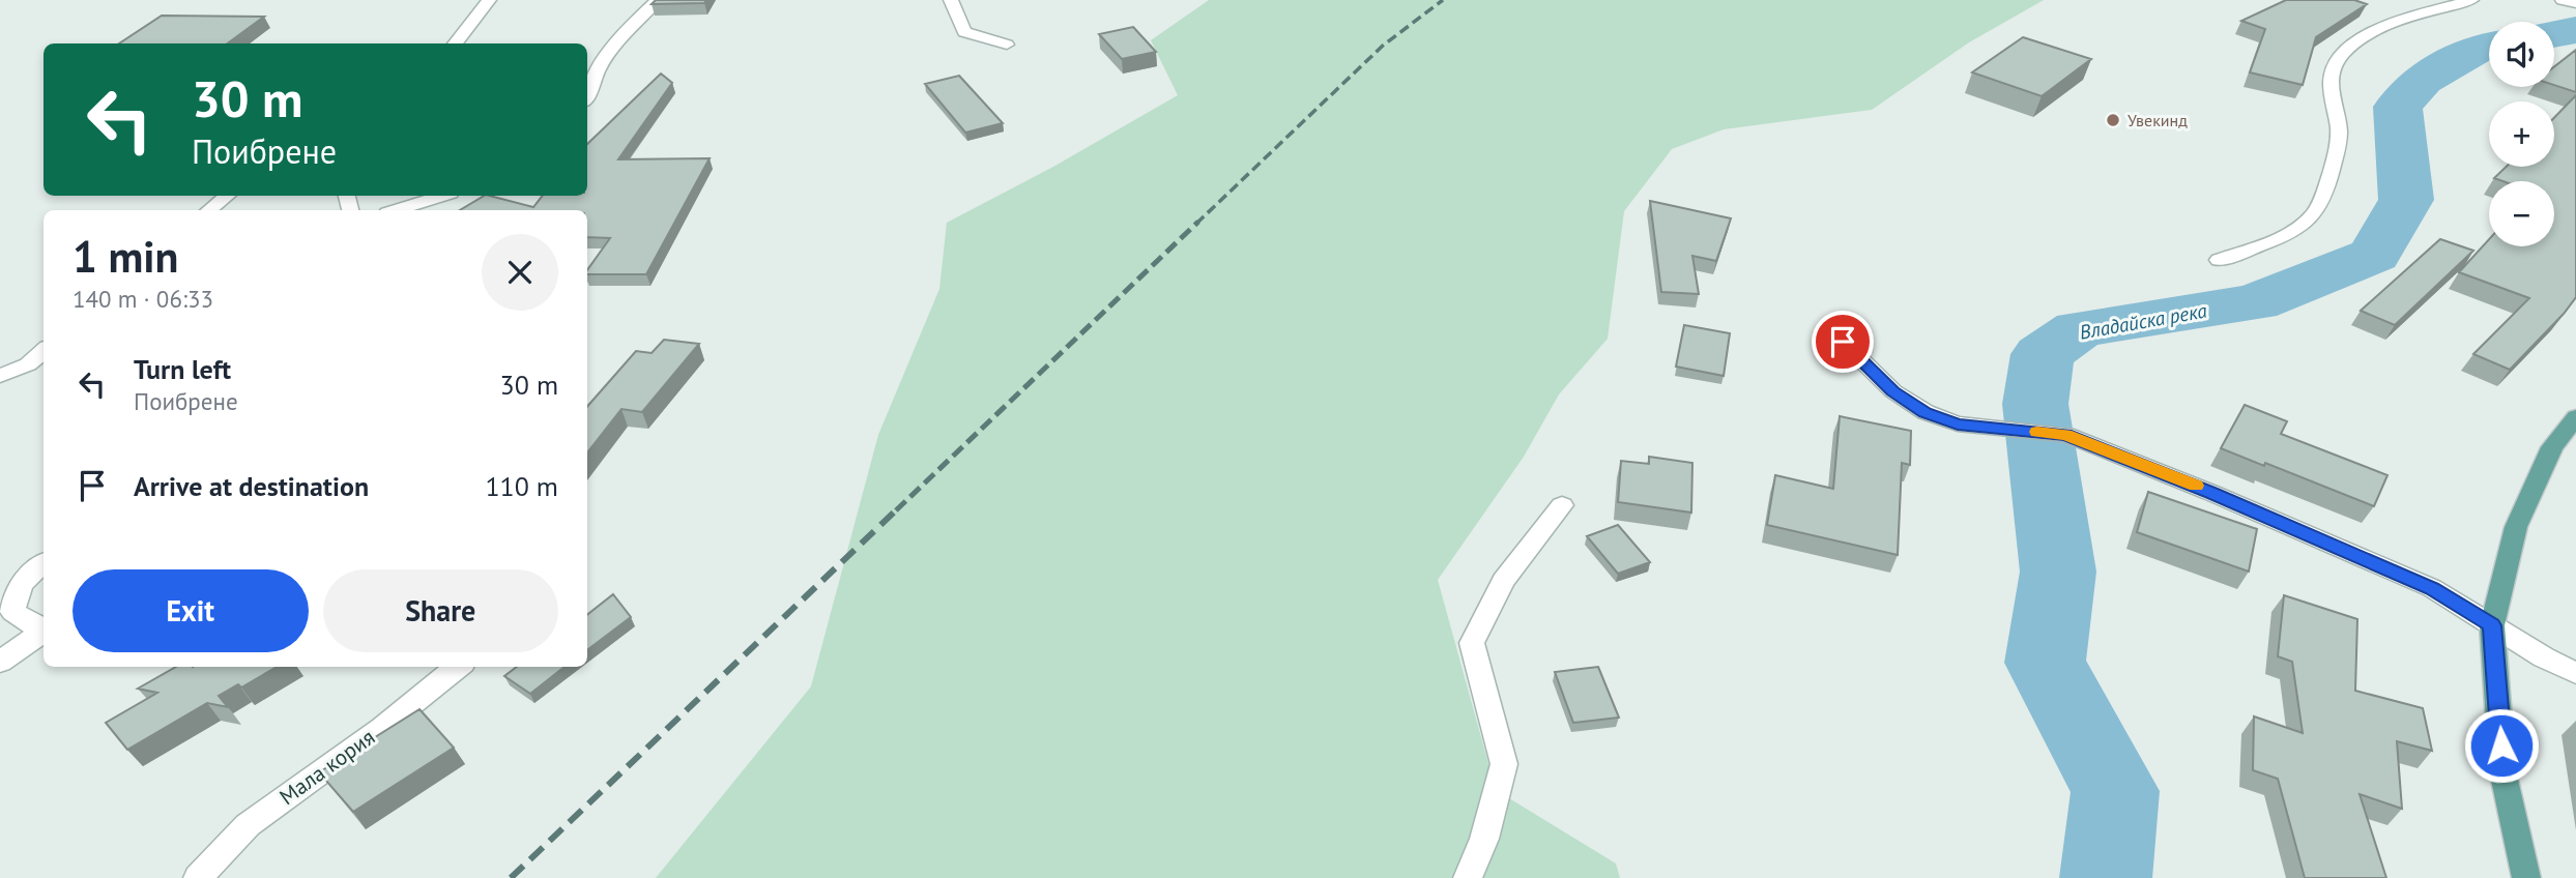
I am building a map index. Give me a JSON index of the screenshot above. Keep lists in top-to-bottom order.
{
  "streets": {
    "street": ["Мала кория"]
  },
  "water": ["Владайска река"],
  "places": ["Увекинд"],
  "page": {
    "map_buttons": ["+", "−"],
    "turn": ["30 m", "Поибрене"],
    "heading": ["1 min", "140 m · 06:33"],
    "list": [
      {
        "name": "Turn left",
        "note": "Поибрене",
        "value": "30 m"
      },
      {
        "name": "Arrive at destination",
        "value": "110 m"
      }
    ],
    "buttons": ["Exit", "Share"]
  }
}
